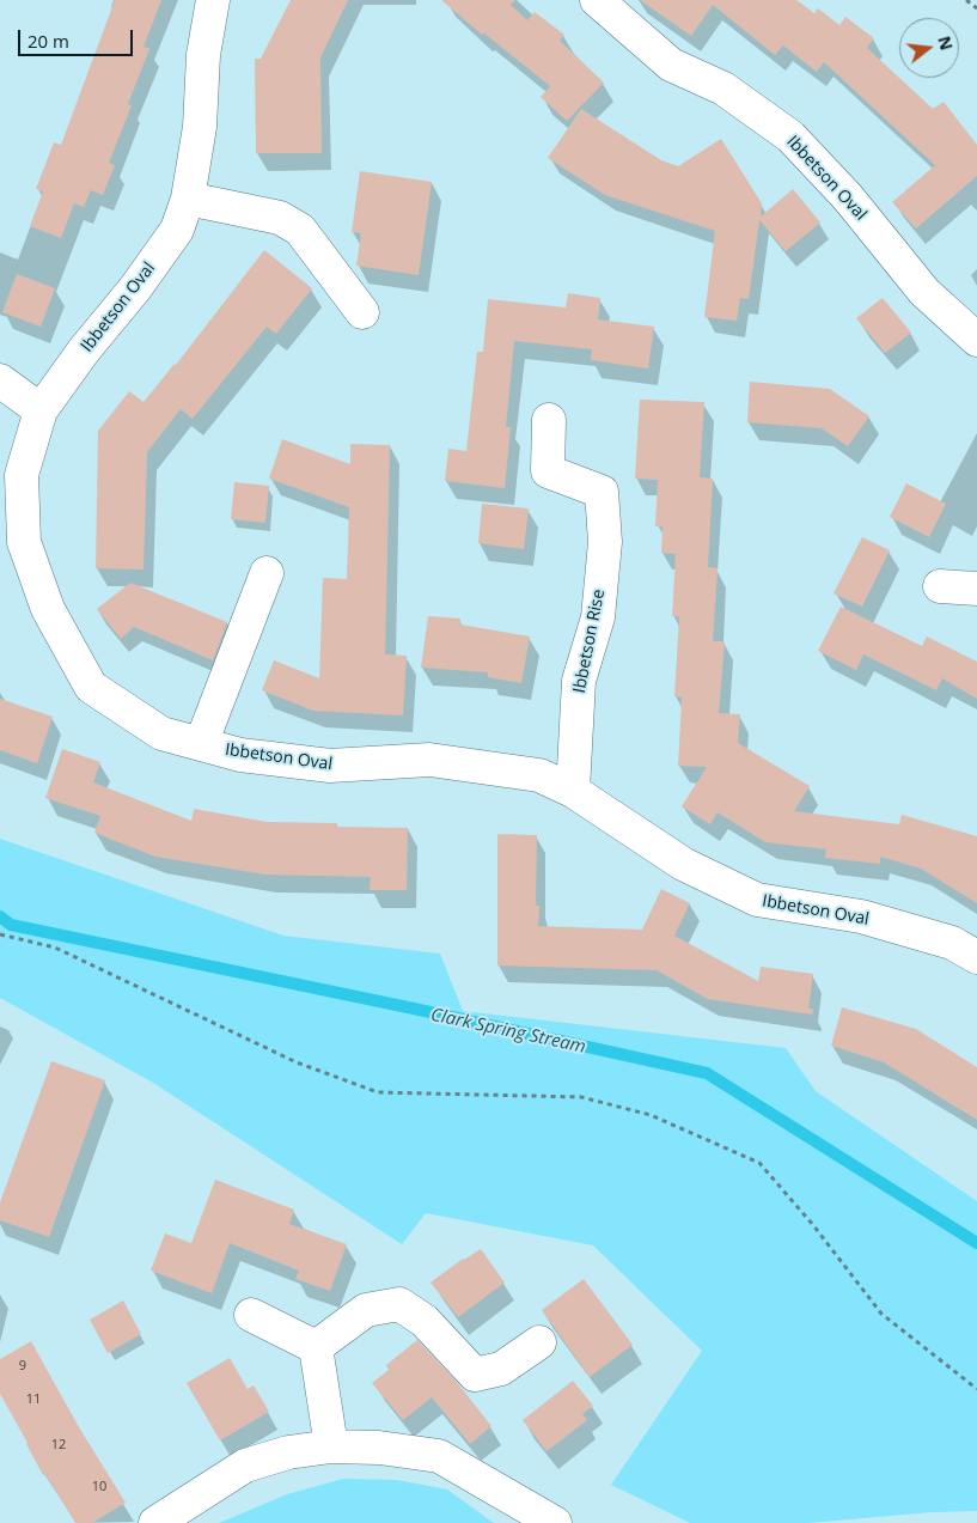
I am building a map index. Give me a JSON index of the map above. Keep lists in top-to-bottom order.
{
  "streets": {
    "street": ["Ibbetson Oval", "Ibbetson Rise"]
  },
  "crossings": [
    ["Ibbetson Oval", "Ibbetson Rise"]
  ],
  "water": ["Clark Spring Stream"],
  "house_numbers": [
    "9",
    "11",
    "12",
    "10"
  ],
  "scale_bar": "20 m",
  "north": "right"
}
